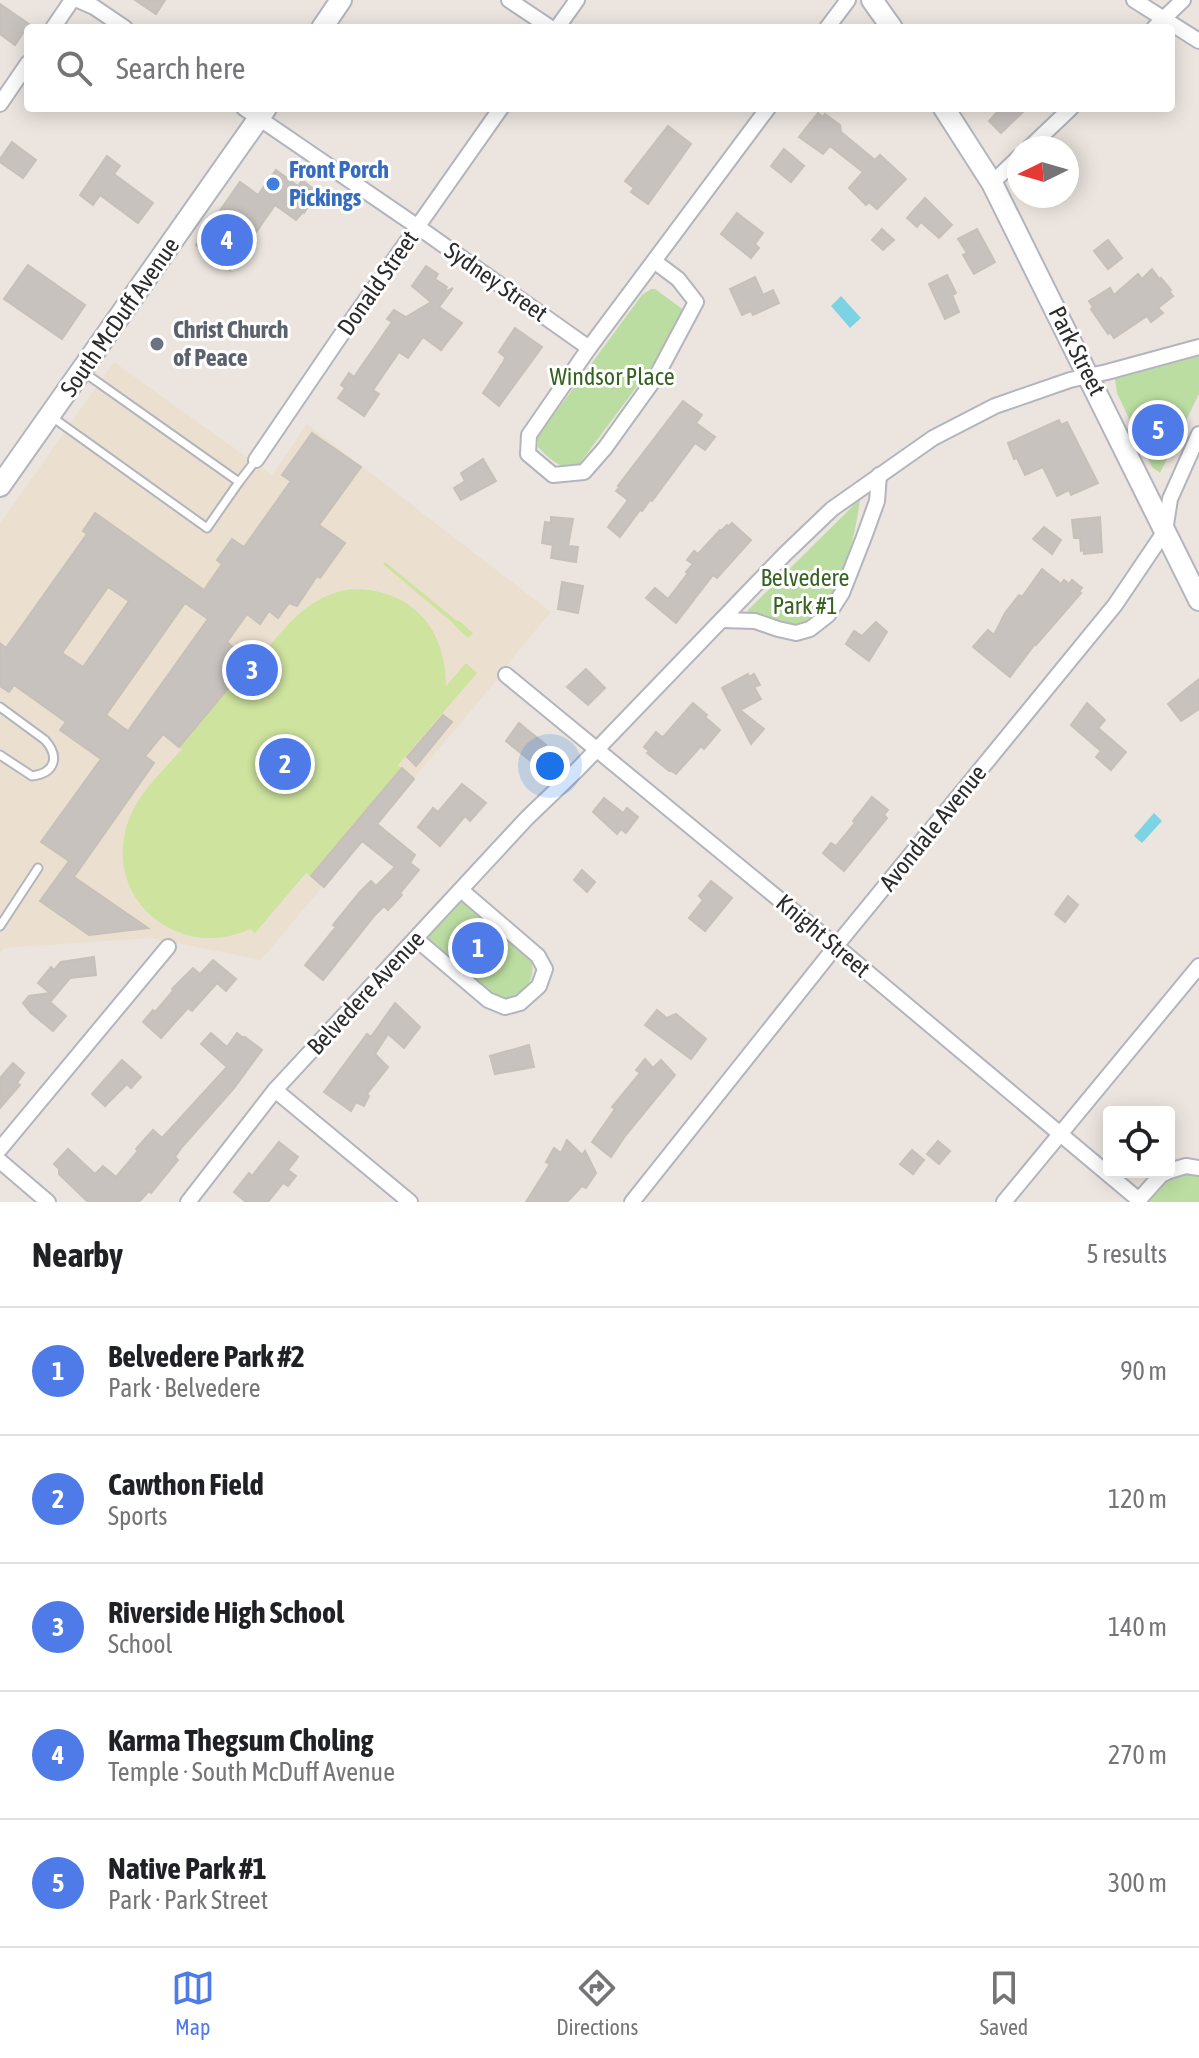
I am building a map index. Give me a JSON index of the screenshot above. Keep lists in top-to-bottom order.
{
  "streets": {
    "street": [
      "Sydney Street",
      "Donald Street",
      "South McDuff Avenue",
      "Park Street",
      "Avondale Avenue",
      "Knight Street",
      "Belvedere Avenue"
    ]
  },
  "crossings": [
    ["Sydney Street", "Donald Street"],
    ["Park Street", "Avondale Avenue"],
    ["Park Street", "Belvedere Avenue"],
    ["Avondale Avenue", "Knight Street"],
    ["Knight Street", "Belvedere Avenue"]
  ],
  "parks": ["Windsor Place", "Belvedere Park #1"],
  "places": ["Front Porch Pickings", "Christ Church of Peace"],
  "north": "left",
  "page": {
    "search": "Search here",
    "pins": [
      "4",
      "5",
      "3",
      "2",
      "1"
    ],
    "heading": ["Nearby", "5 results"],
    "list": [
      {
        "mark": "1",
        "name": "Belvedere Park #2",
        "note": "Park · Belvedere",
        "value": "90 m"
      },
      {
        "mark": "2",
        "name": "Cawthon Field",
        "note": "Sports",
        "value": "120 m"
      },
      {
        "mark": "3",
        "name": "Riverside High School",
        "note": "School",
        "value": "140 m"
      },
      {
        "mark": "4",
        "name": "Karma Thegsum Choling",
        "note": "Temple · South McDuff Avenue",
        "value": "270 m"
      },
      {
        "mark": "5",
        "name": "Native Park #1",
        "note": "Park · Park Street",
        "value": "300 m"
      }
    ],
    "nav": ["Map", "Directions", "Saved"]
  }
}
